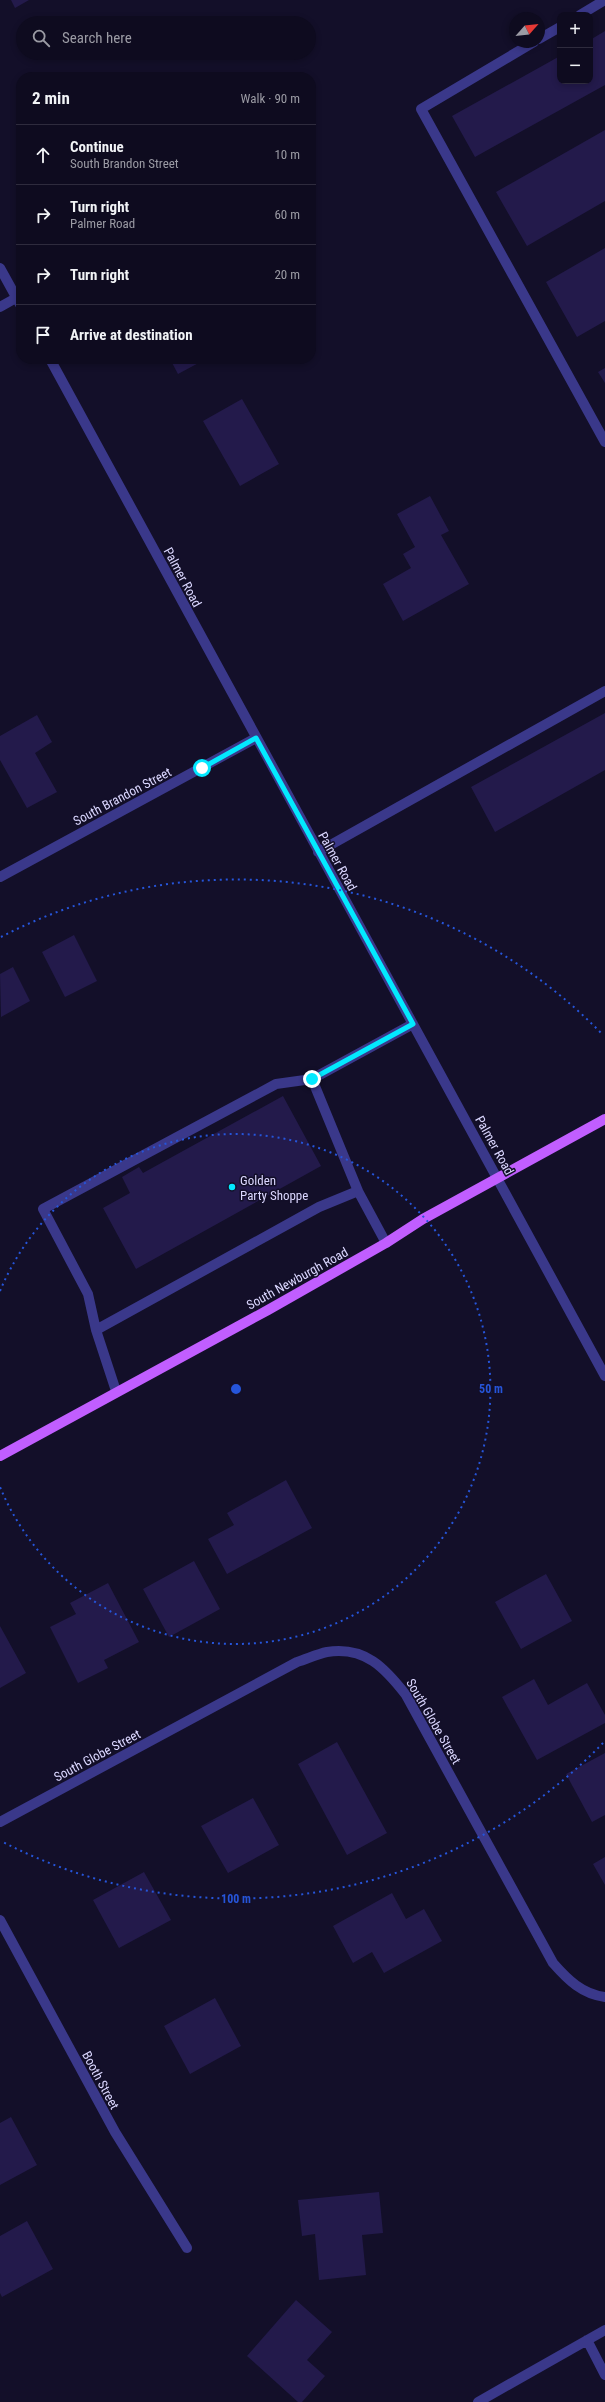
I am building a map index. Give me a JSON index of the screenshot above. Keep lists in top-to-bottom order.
{
  "streets": {
    "main road": ["South Newburgh Road"],
    "street": [
      "Palmer Road",
      "South Brandon Street",
      "South Globe Street",
      "Booth Street"
    ]
  },
  "crossings": [
    ["Palmer Road", "South Brandon Street"],
    ["Palmer Road", "South Newburgh Road"]
  ],
  "places": ["Golden Party Shoppe"],
  "north": "top right",
  "page": {
    "map_buttons": ["+", "−"],
    "search": "Search here",
    "heading": ["2 min", "Walk · 90 m"],
    "list": [
      ["Continue", "South Brandon Street", "10 m"],
      ["Turn right", "Palmer Road", "60 m"],
      ["Turn right", "20 m"],
      "Arrive at destination"
    ]
  },
  "rings": ["50 m", "100 m"]
}
